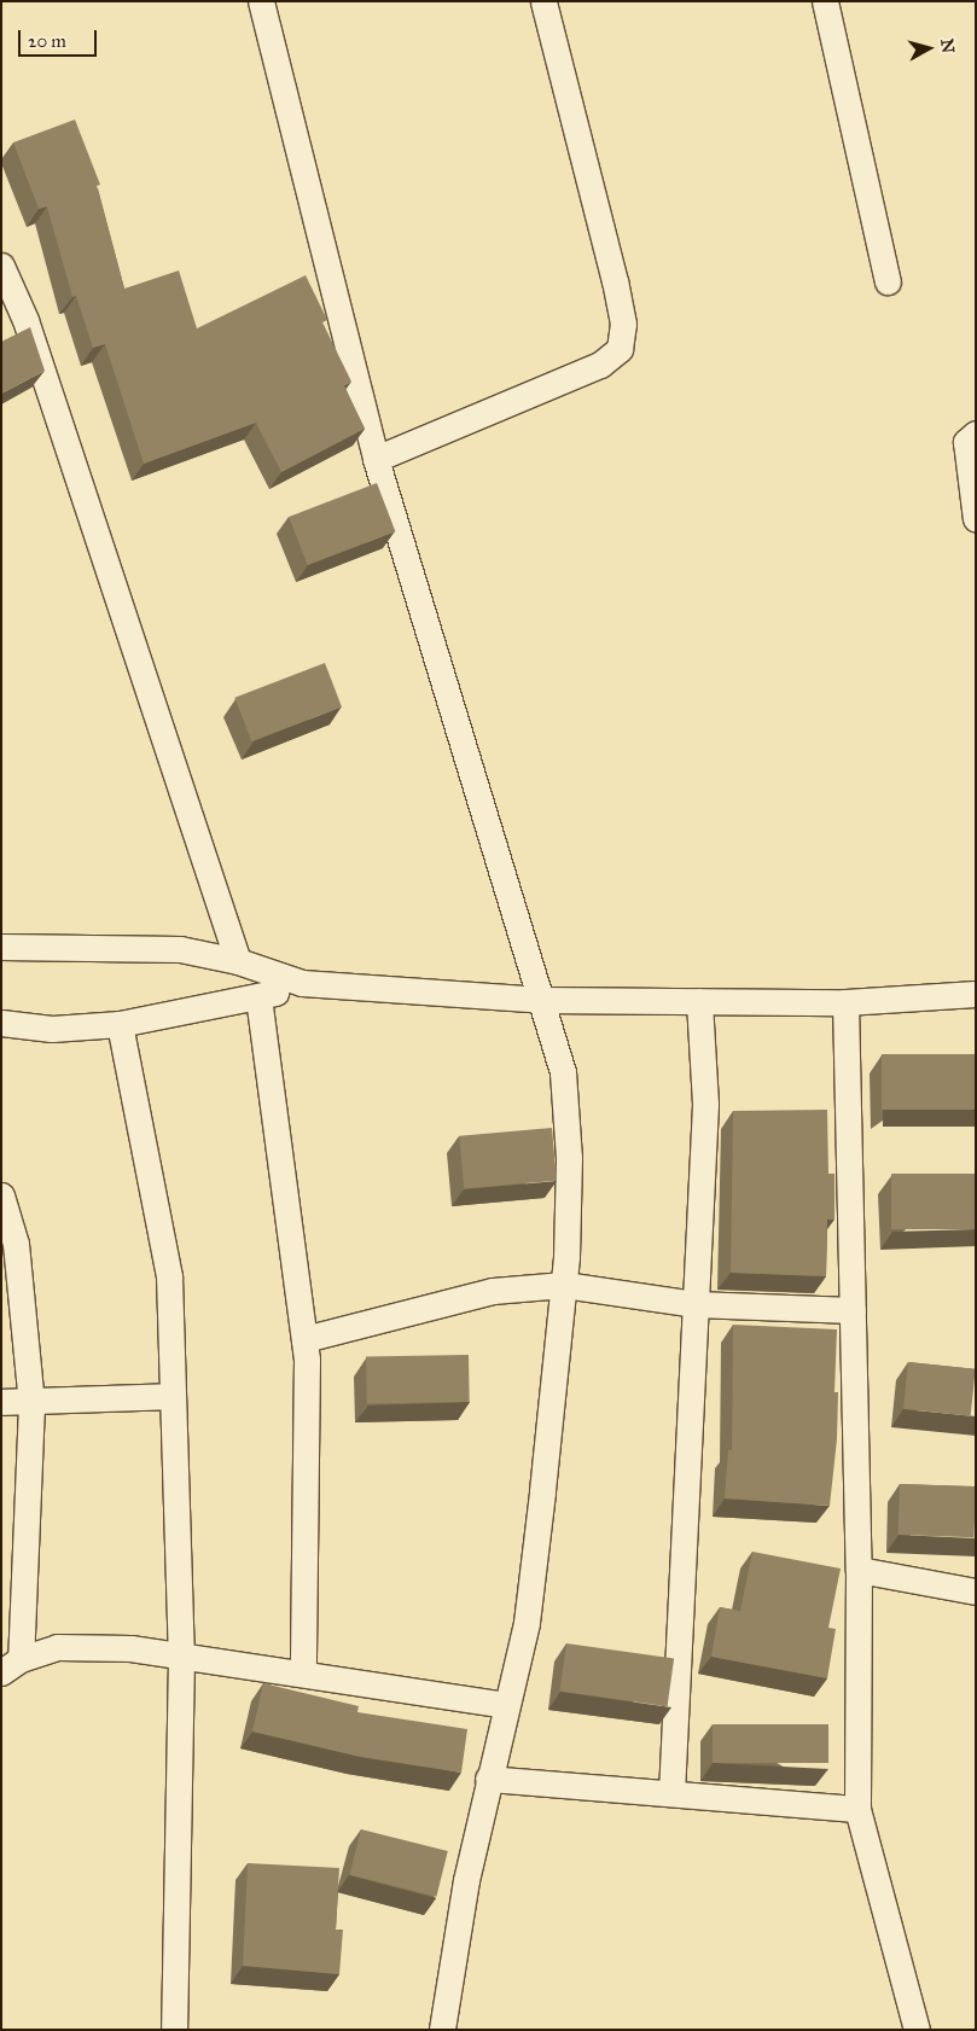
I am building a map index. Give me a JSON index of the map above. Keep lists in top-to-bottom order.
{
  "scale_bar": "20 m",
  "north": "right"
}
